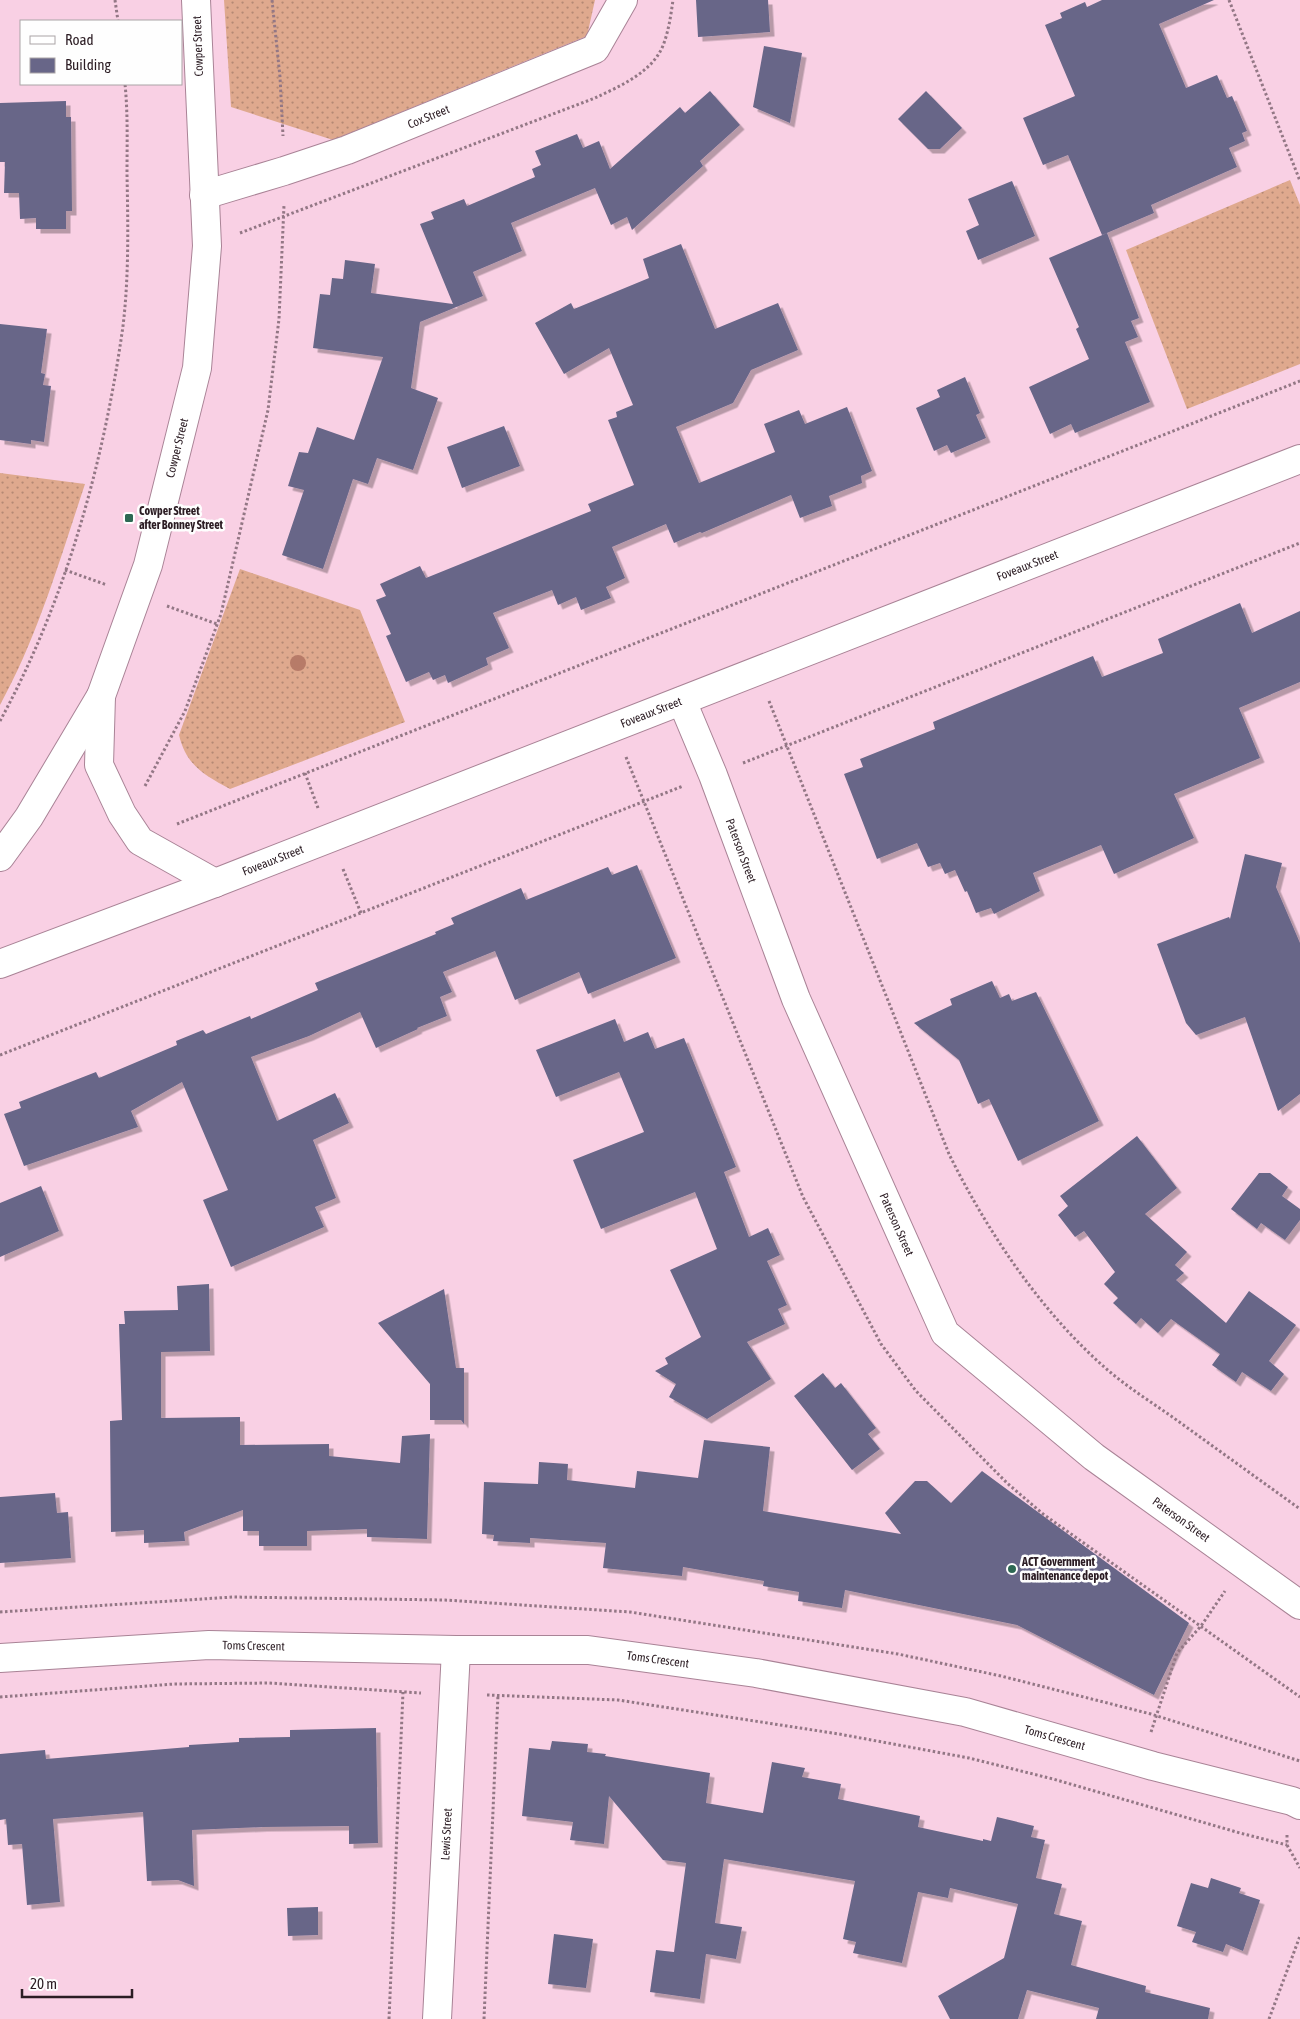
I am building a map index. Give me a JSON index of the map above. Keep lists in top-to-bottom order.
{
  "streets": {
    "street": [
      "Cowper Street",
      "Cox Street",
      "Foveaux Street",
      "Paterson Street",
      "Toms Crescent",
      "Lewis Street"
    ]
  },
  "crossings": [
    ["Cowper Street", "Cox Street"],
    ["Foveaux Street", "Paterson Street"],
    ["Toms Crescent", "Lewis Street"]
  ],
  "places": {
    "transit": ["Cowper Street after Bonney Street"],
    "other": ["ACT Government maintenance depot"]
  },
  "legend": ["Road", "Building"],
  "scale_bar": "20 m"
}
